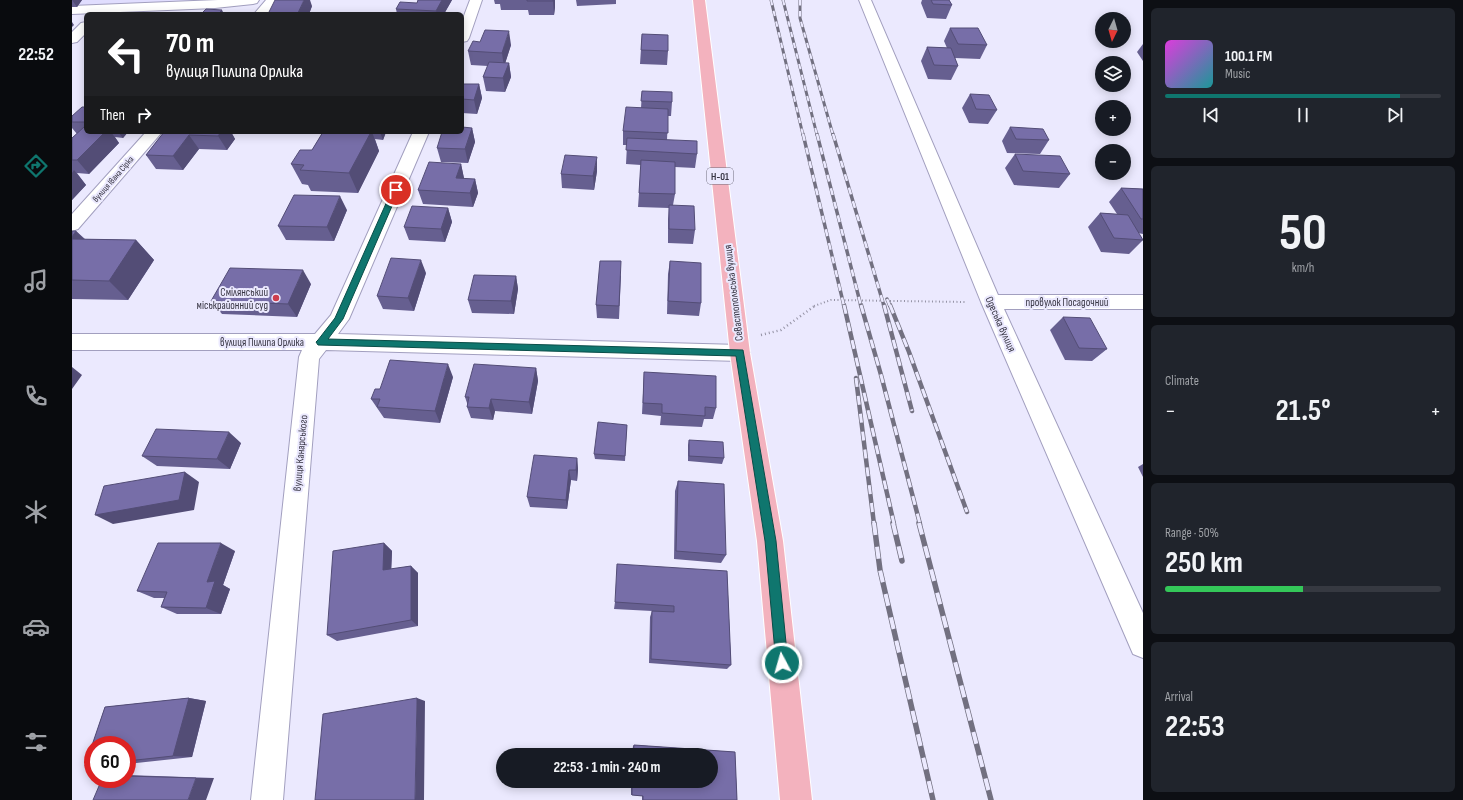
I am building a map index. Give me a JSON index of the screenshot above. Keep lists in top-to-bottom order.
{
  "streets": {
    "main road": ["Н-01", "Севастопольська вулиця"],
    "street": [
      "вулиця Івана Сірка",
      "провулок Посадочний",
      "Одеська вулиця",
      "вулиця Пилипа Орлика",
      "вулиця Канарського"
    ]
  },
  "crossings": [
    ["Севастопольська вулиця", "вулиця Пилипа Орлика"],
    ["провулок Посадочний", "Одеська вулиця"],
    ["вулиця Пилипа Орлика", "вулиця Канарського"]
  ],
  "places": ["Смілянський міськрайонний суд"],
  "north": "bottom",
  "page": {
    "tabs": "22:52",
    "map_buttons": ["+", "−"],
    "turn": ["70 m", "вулиця Пилипа Орлика"],
    "song": ["100.1 FM", "Music"],
    "then": "Then",
    "tile": [
      ["50", "km/h"],
      "Climate",
      ["Range · 50%", "250 km"],
      ["Arrival", "22:53"]
    ],
    "heat": ["−", "21.5°", "+"],
    "limit": "60",
    "trip": "22:53 · 1 min · 240 m"
  }
}
